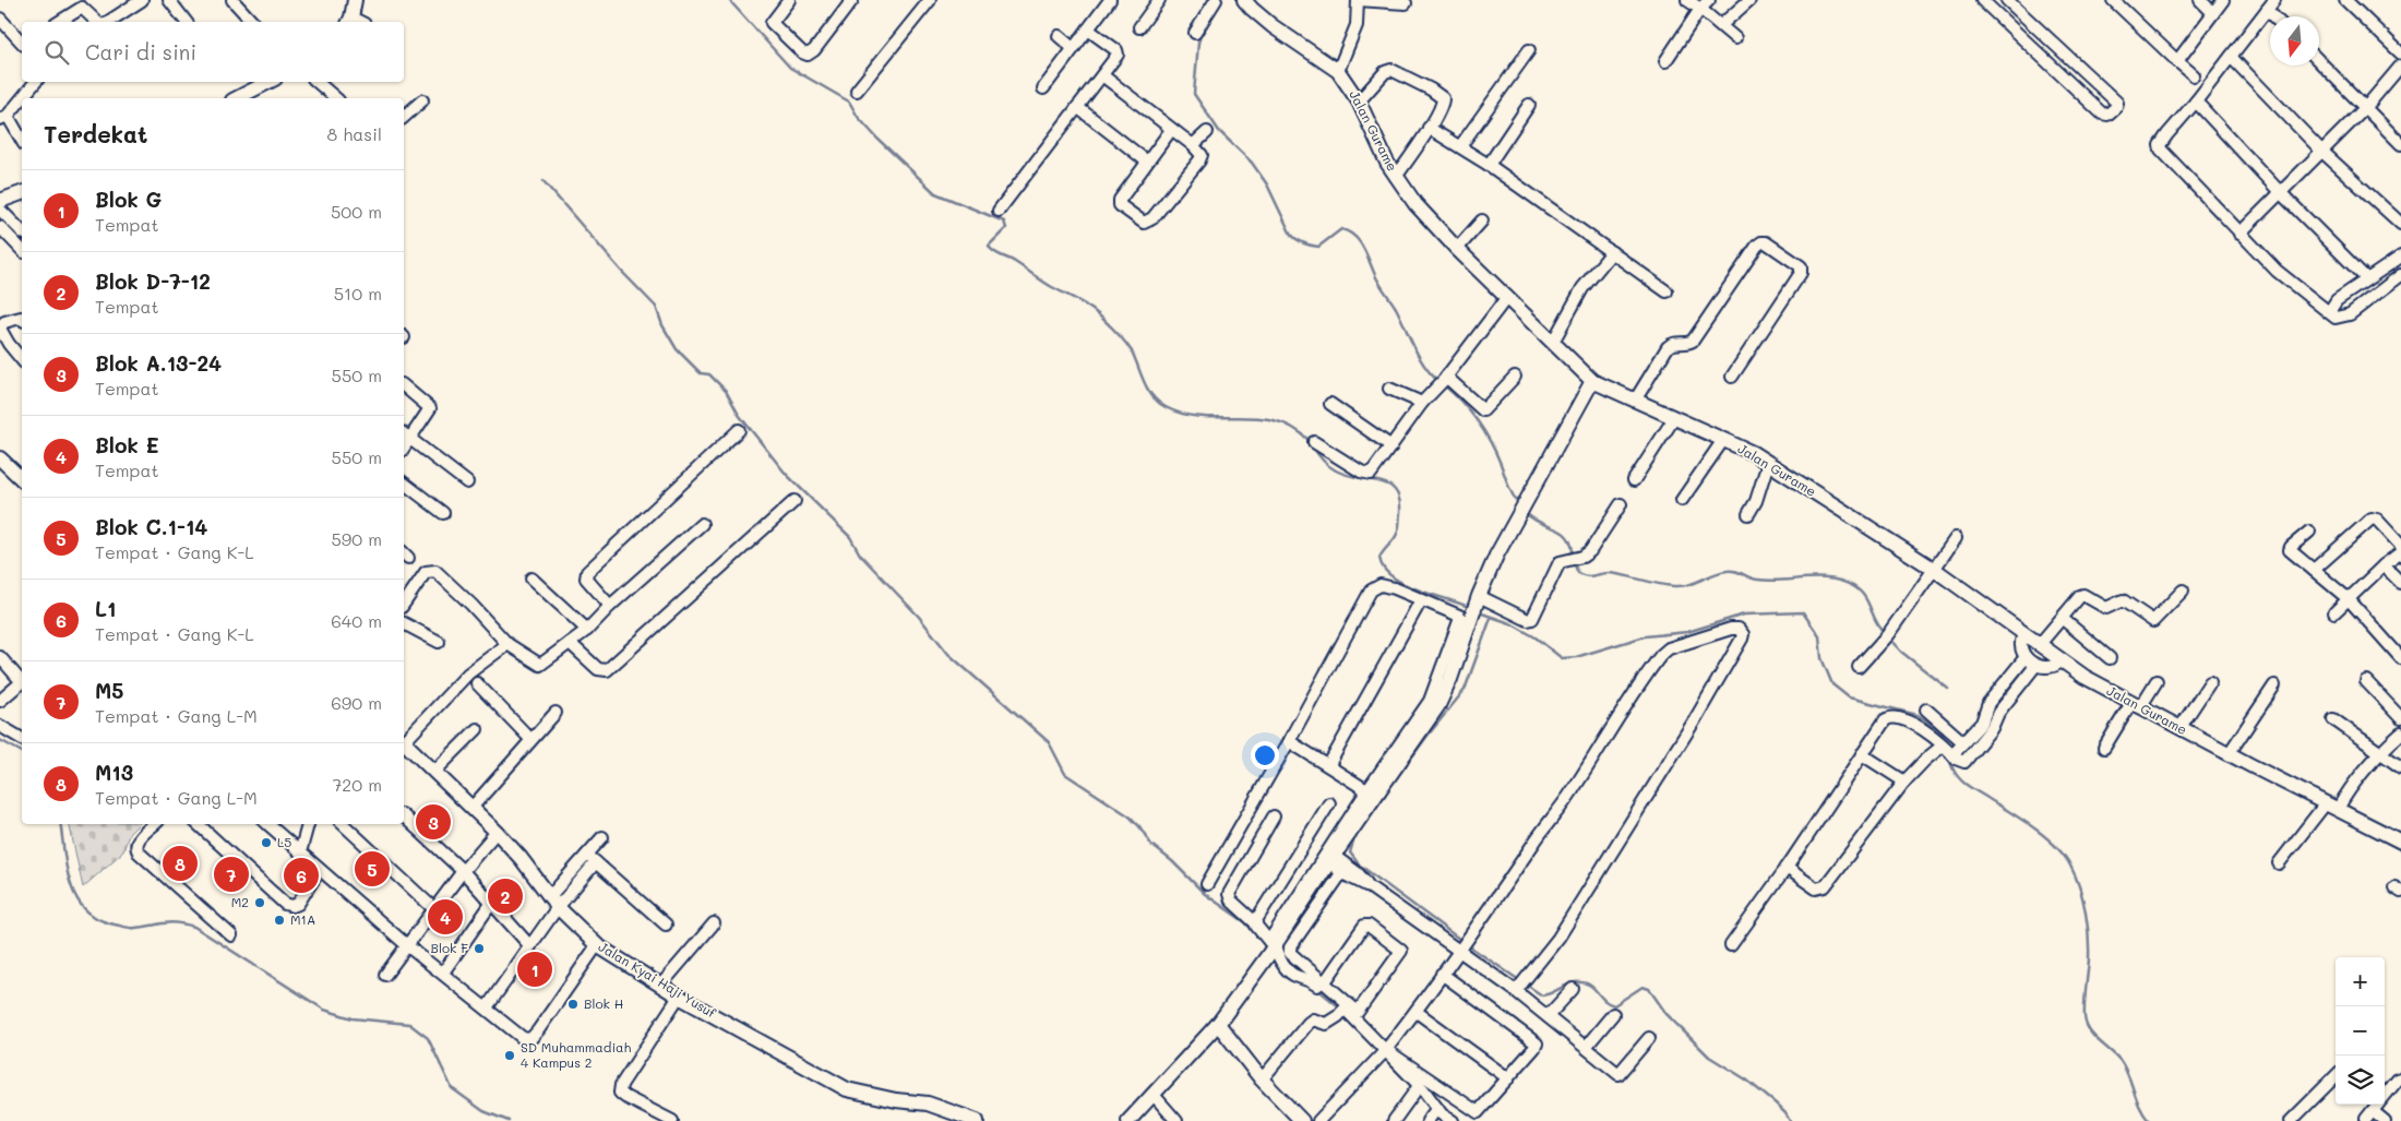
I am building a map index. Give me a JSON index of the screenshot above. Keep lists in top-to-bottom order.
{
  "streets": {
    "street": ["Jalan Gurame", "Jalan Kyai Haji Yusuf"]
  },
  "places": [
    "L5",
    "M2",
    "M1A",
    "Blok F",
    "Blok H",
    "SD Muhammadiah 4 Kampus 2"
  ],
  "north": "bottom",
  "page": {
    "search": "Cari di sini",
    "heading": ["Terdekat", "8 hasil"],
    "list": [
      {
        "mark": "1",
        "name": "Blok G",
        "note": "Tempat",
        "value": "500 m"
      },
      {
        "mark": "2",
        "name": "Blok D-7-12",
        "note": "Tempat",
        "value": "510 m"
      },
      {
        "mark": "3",
        "name": "Blok A.13-24",
        "note": "Tempat",
        "value": "550 m"
      },
      {
        "mark": "4",
        "name": "Blok E",
        "note": "Tempat",
        "value": "550 m"
      },
      {
        "mark": "5",
        "name": "Blok C.1-14",
        "note": "Tempat · Gang K-L",
        "value": "590 m"
      },
      {
        "mark": "6",
        "name": "L1",
        "note": "Tempat · Gang K-L",
        "value": "640 m"
      },
      {
        "mark": "7",
        "name": "M5",
        "note": "Tempat · Gang L-M",
        "value": "690 m"
      },
      {
        "mark": "8",
        "name": "M13",
        "note": "Tempat · Gang L-M",
        "value": "720 m"
      }
    ],
    "pins": [
      "3",
      "8",
      "5",
      "7",
      "6",
      "2",
      "4",
      "1"
    ],
    "map_buttons": ["+", "−"]
  }
}
